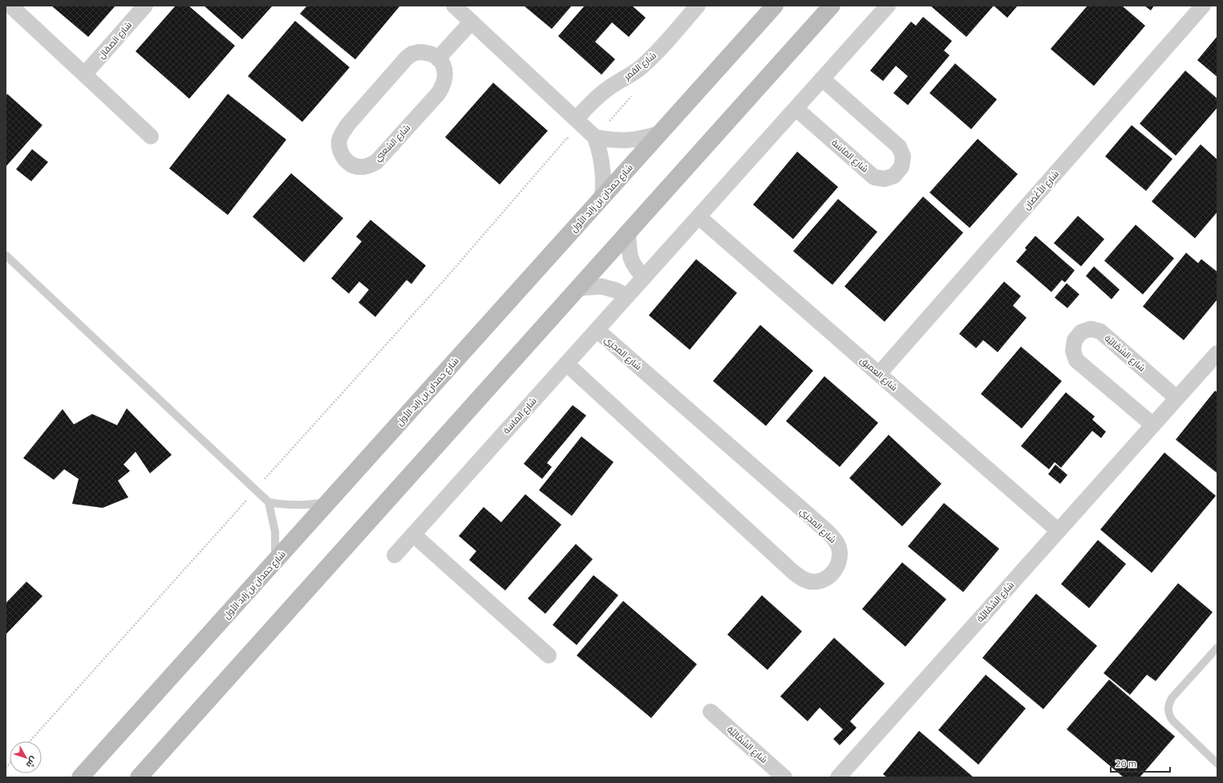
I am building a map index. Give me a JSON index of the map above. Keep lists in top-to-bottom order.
{
  "streets": {
    "main road": ["شارع حمدان بن زايد الأول"],
    "street": [
      "شارع الصقال",
      "شارع القمر",
      "شارع الشعبي",
      "شارع المَاسَة",
      "شارع الأَغْصَان",
      "شارع المجزي",
      "شارع السَّمَّالِيَّة",
      "شارع العميق"
    ]
  },
  "crossings": [
    ["شارع المَاسَة", "شارع المجزي"],
    ["شارع المَاسَة", "شارع العميق"],
    ["شارع الأَغْصَان", "شارع العميق"],
    ["شارع السَّمَّالِيَّة", "شارع العميق"]
  ],
  "scale_bar": "20 m",
  "north": "bottom right"
}
